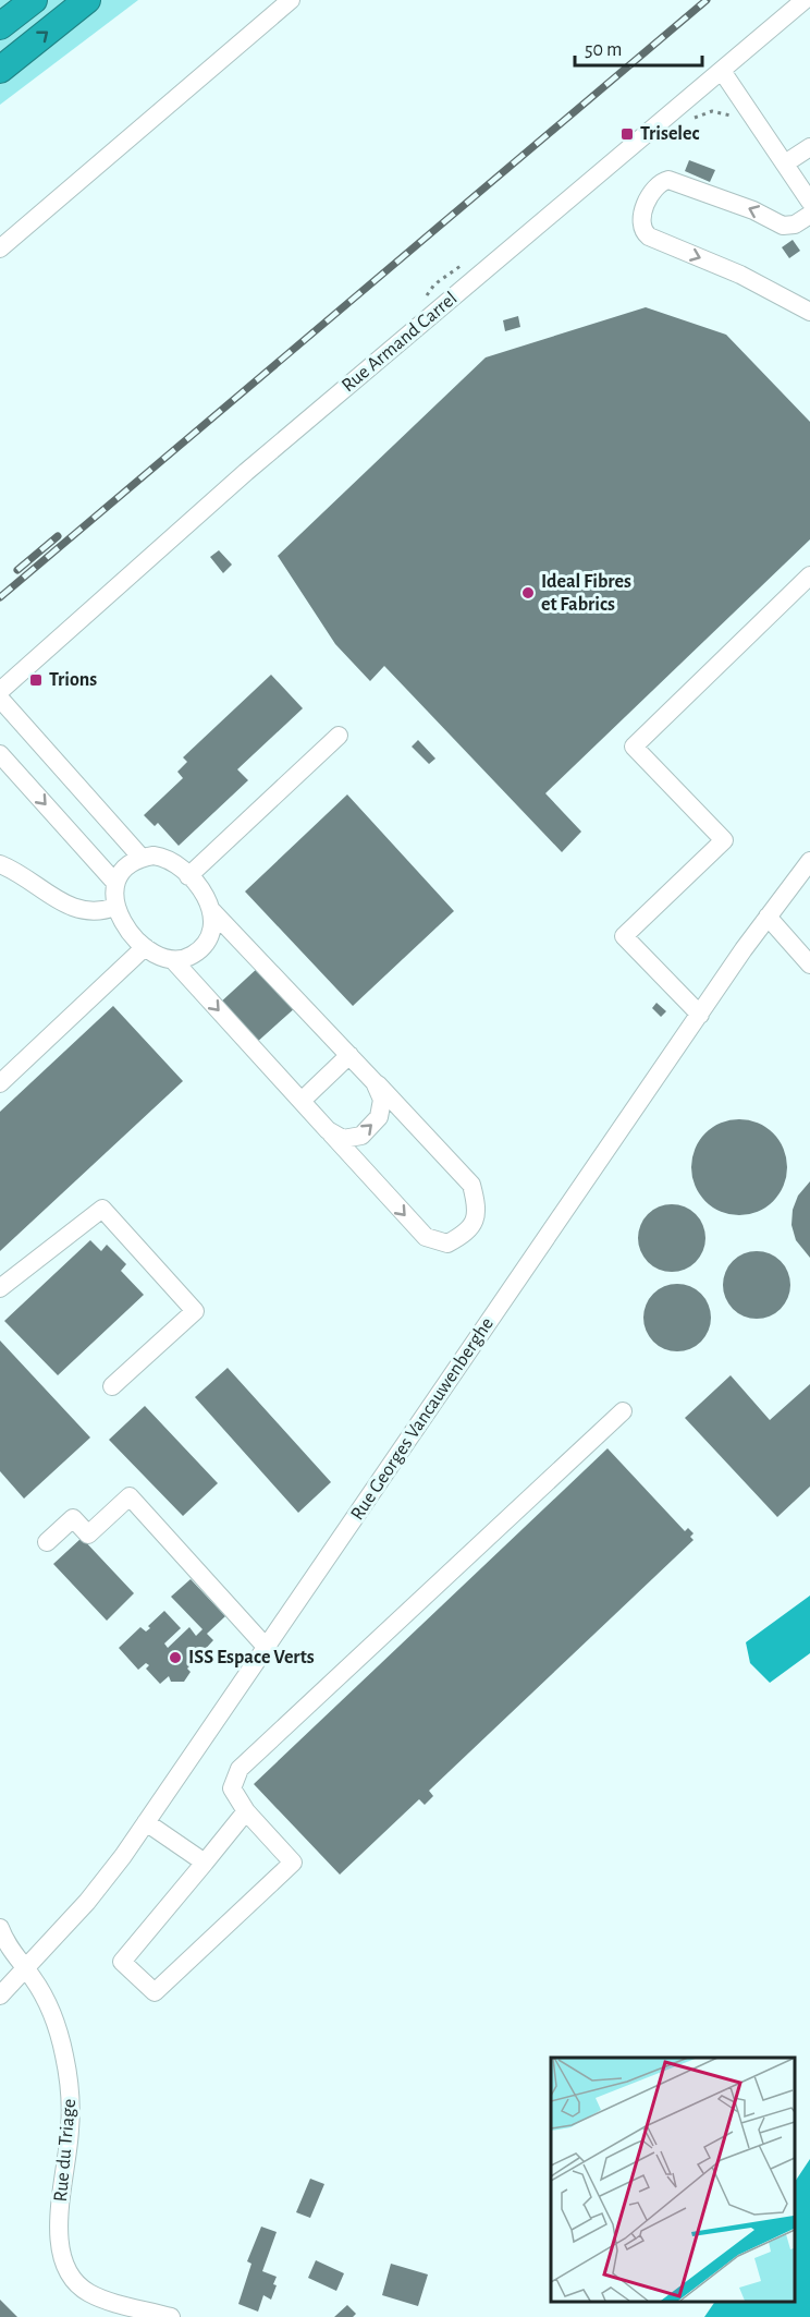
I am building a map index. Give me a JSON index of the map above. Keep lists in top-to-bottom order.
{
  "streets": {
    "street": ["Rue Armand Carrel", "Rue Georges Vancauwenberghe", "Rue du Triage"]
  },
  "crossings": [
    ["Rue Georges Vancauwenberghe", "Rue du Triage"]
  ],
  "places": {
    "transit": ["Triselec", "Trions"],
    "other": ["Ideal Fibres et Fabrics", "ISS Espace Verts"]
  },
  "scale_bar": "50 m"
}
